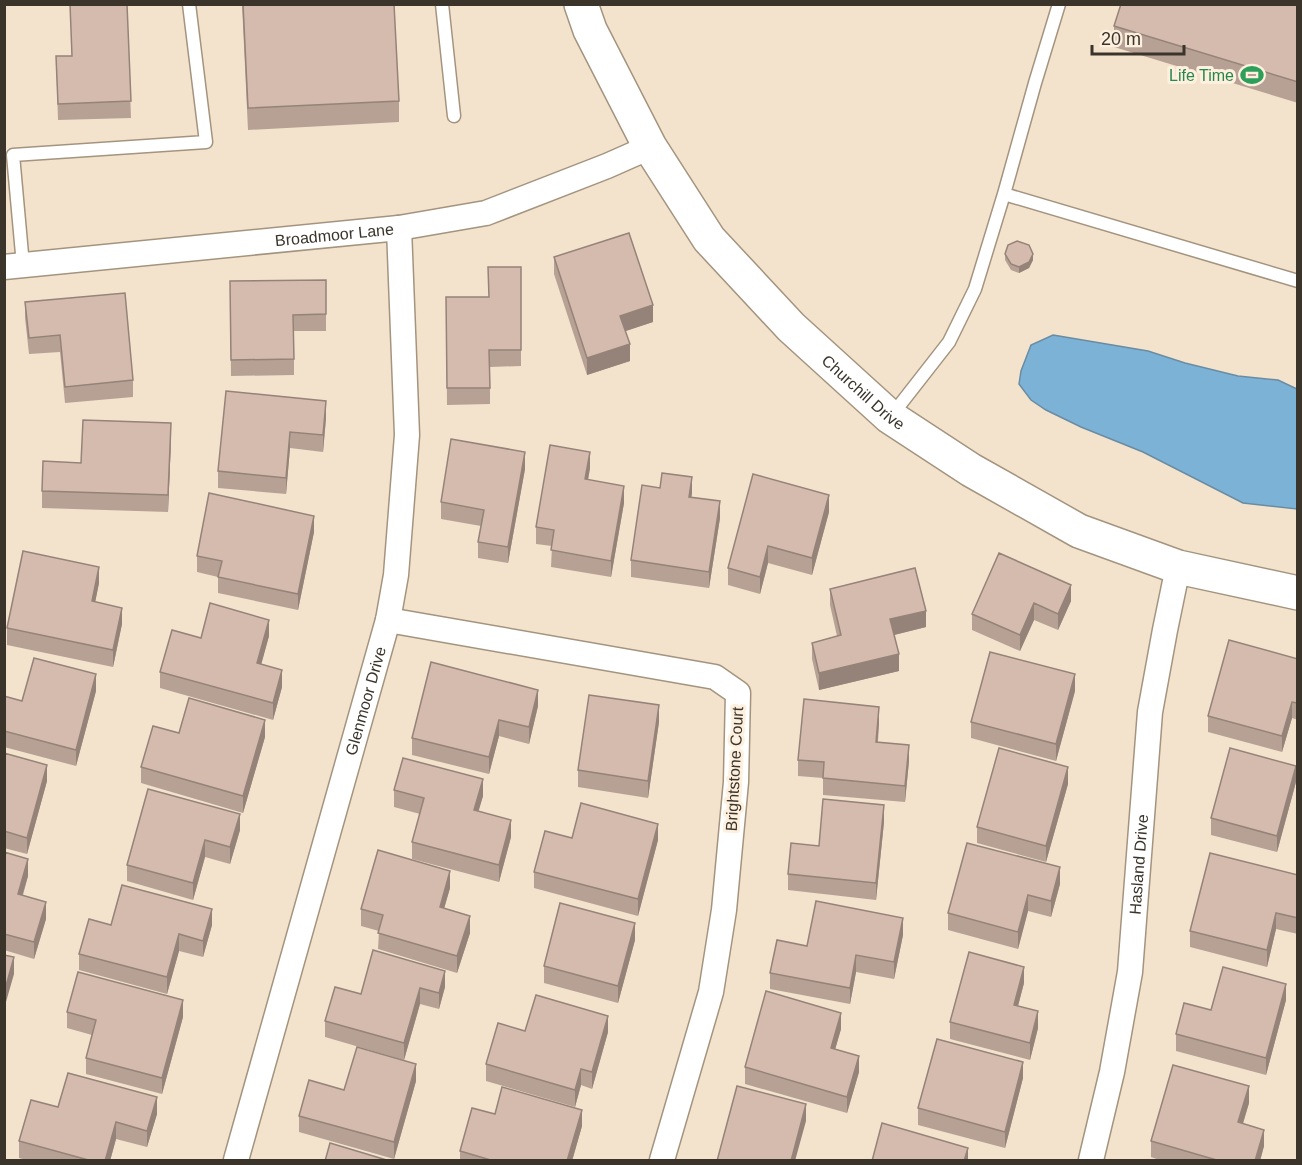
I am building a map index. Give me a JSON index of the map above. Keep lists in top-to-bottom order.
{
  "streets": {
    "street": [
      "Broadmoor Lane",
      "Churchill Drive",
      "Glenmoor Drive",
      "Brightstone Court",
      "Hasland Drive"
    ]
  },
  "crossings": [
    ["Broadmoor Lane", "Churchill Drive"],
    ["Broadmoor Lane", "Glenmoor Drive"],
    ["Churchill Drive", "Hasland Drive"],
    ["Glenmoor Drive", "Brightstone Court"]
  ],
  "places": {
    "sports": ["Life Time"]
  },
  "scale_bar": "20 m"
}
